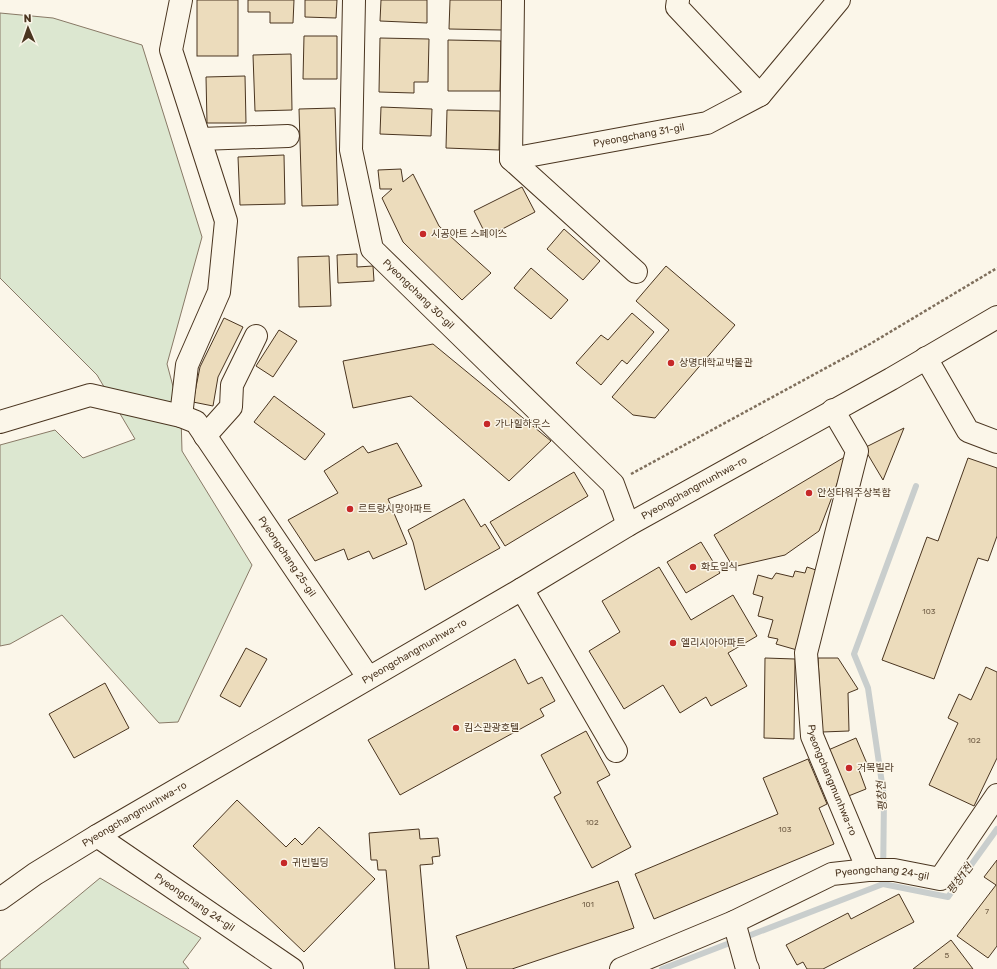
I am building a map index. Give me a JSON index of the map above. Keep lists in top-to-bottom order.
{
  "streets": {
    "street": [
      "Pyeongchang 31-gil",
      "Pyeongchang 30-gil",
      "Pyeongchangmunhwa-ro",
      "Pyeongchang 25-gil",
      "Pyeongchang 24-gil"
    ]
  },
  "crossings": [
    ["Pyeongchang 30-gil", "Pyeongchangmunhwa-ro"],
    ["Pyeongchangmunhwa-ro", "Pyeongchang 25-gil"],
    ["Pyeongchangmunhwa-ro", "Pyeongchang 24-gil"]
  ],
  "water": ["평창천", "평창1천"],
  "places": [
    "시공아트 스페이스",
    "상명대학교박물관",
    "가나힐하우스",
    "안성타워주상복합",
    "르트랑시망아파트",
    "화도일식",
    "엘리시아아파트",
    "킴스관광호텔",
    "거목빌라",
    "귀빈빌딩"
  ],
  "house_numbers": [
    "103",
    "102",
    "102",
    "103",
    "101",
    "7",
    "5"
  ],
  "north": "top"
}
